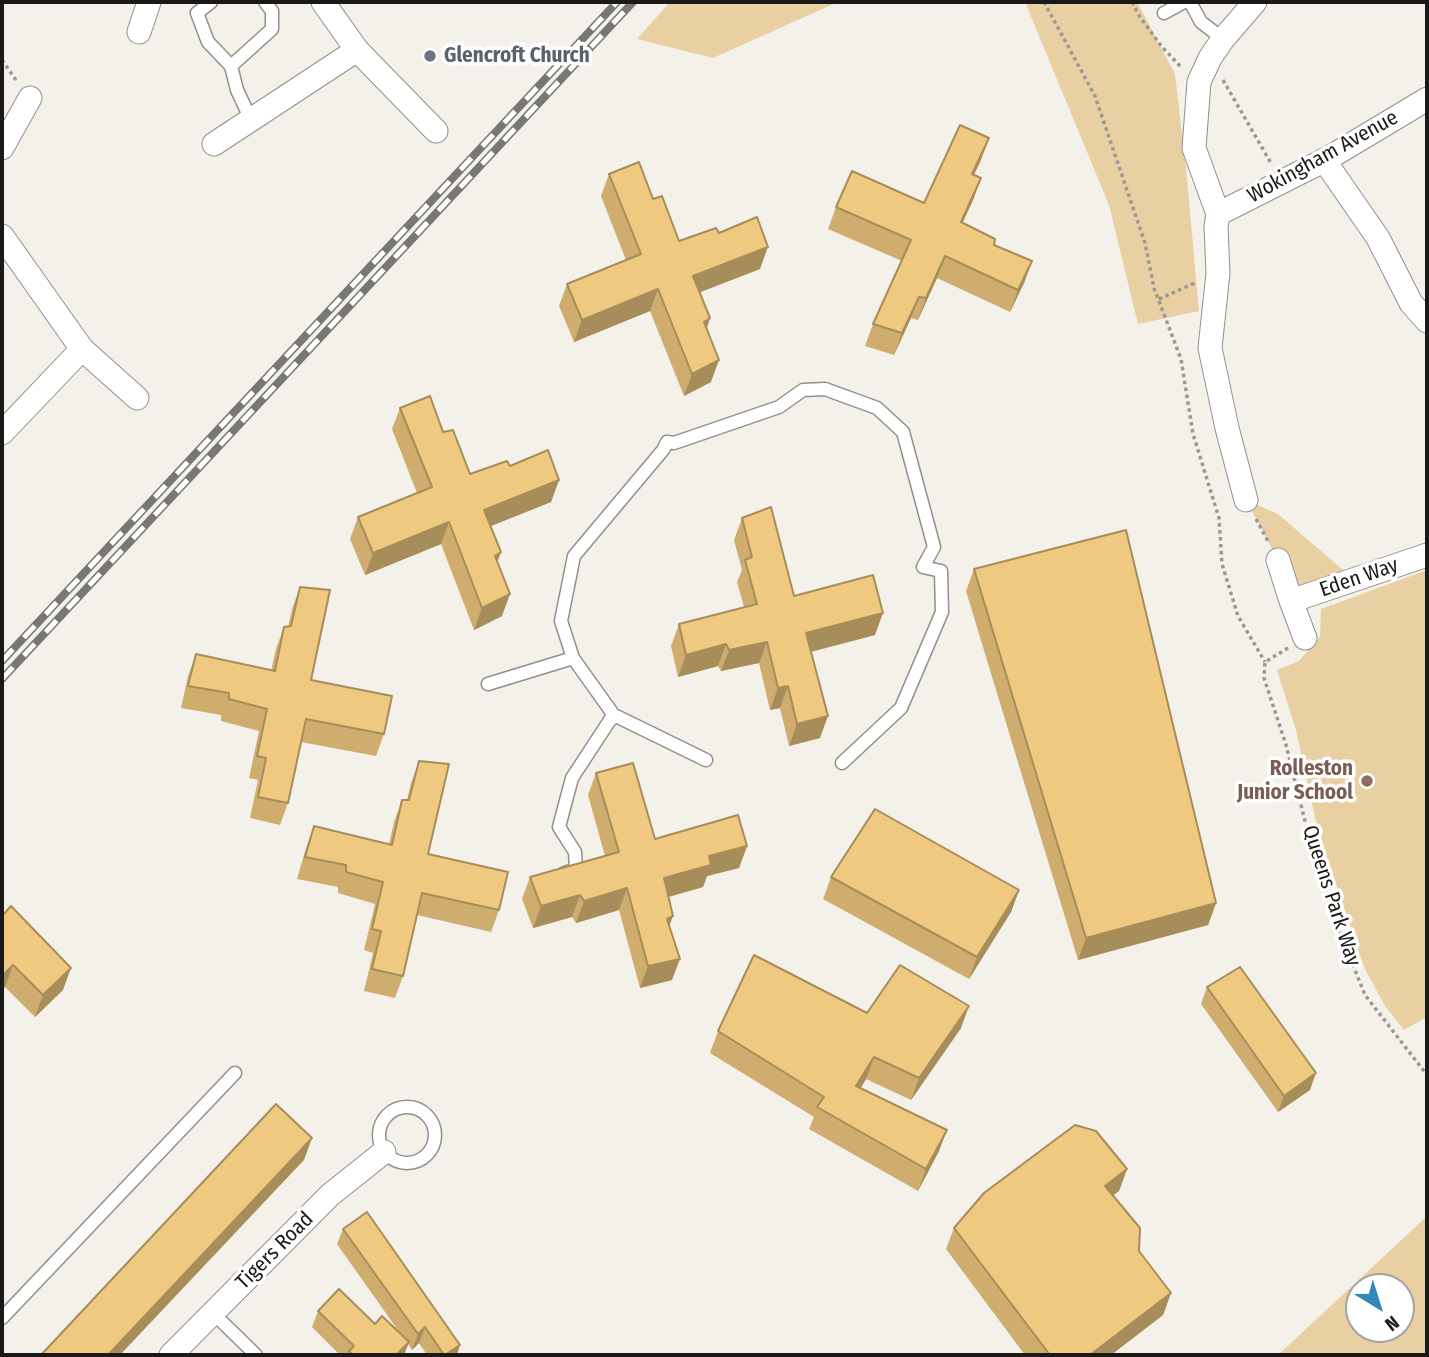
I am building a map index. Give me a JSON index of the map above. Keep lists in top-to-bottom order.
{
  "streets": {
    "street": ["Wokingham Avenue", "Eden Way", "Tigers Road"],
    "path": ["Queens Park Way"]
  },
  "places": ["Glencroft Church", "Rolleston Junior School"],
  "north": "bottom right"
}
